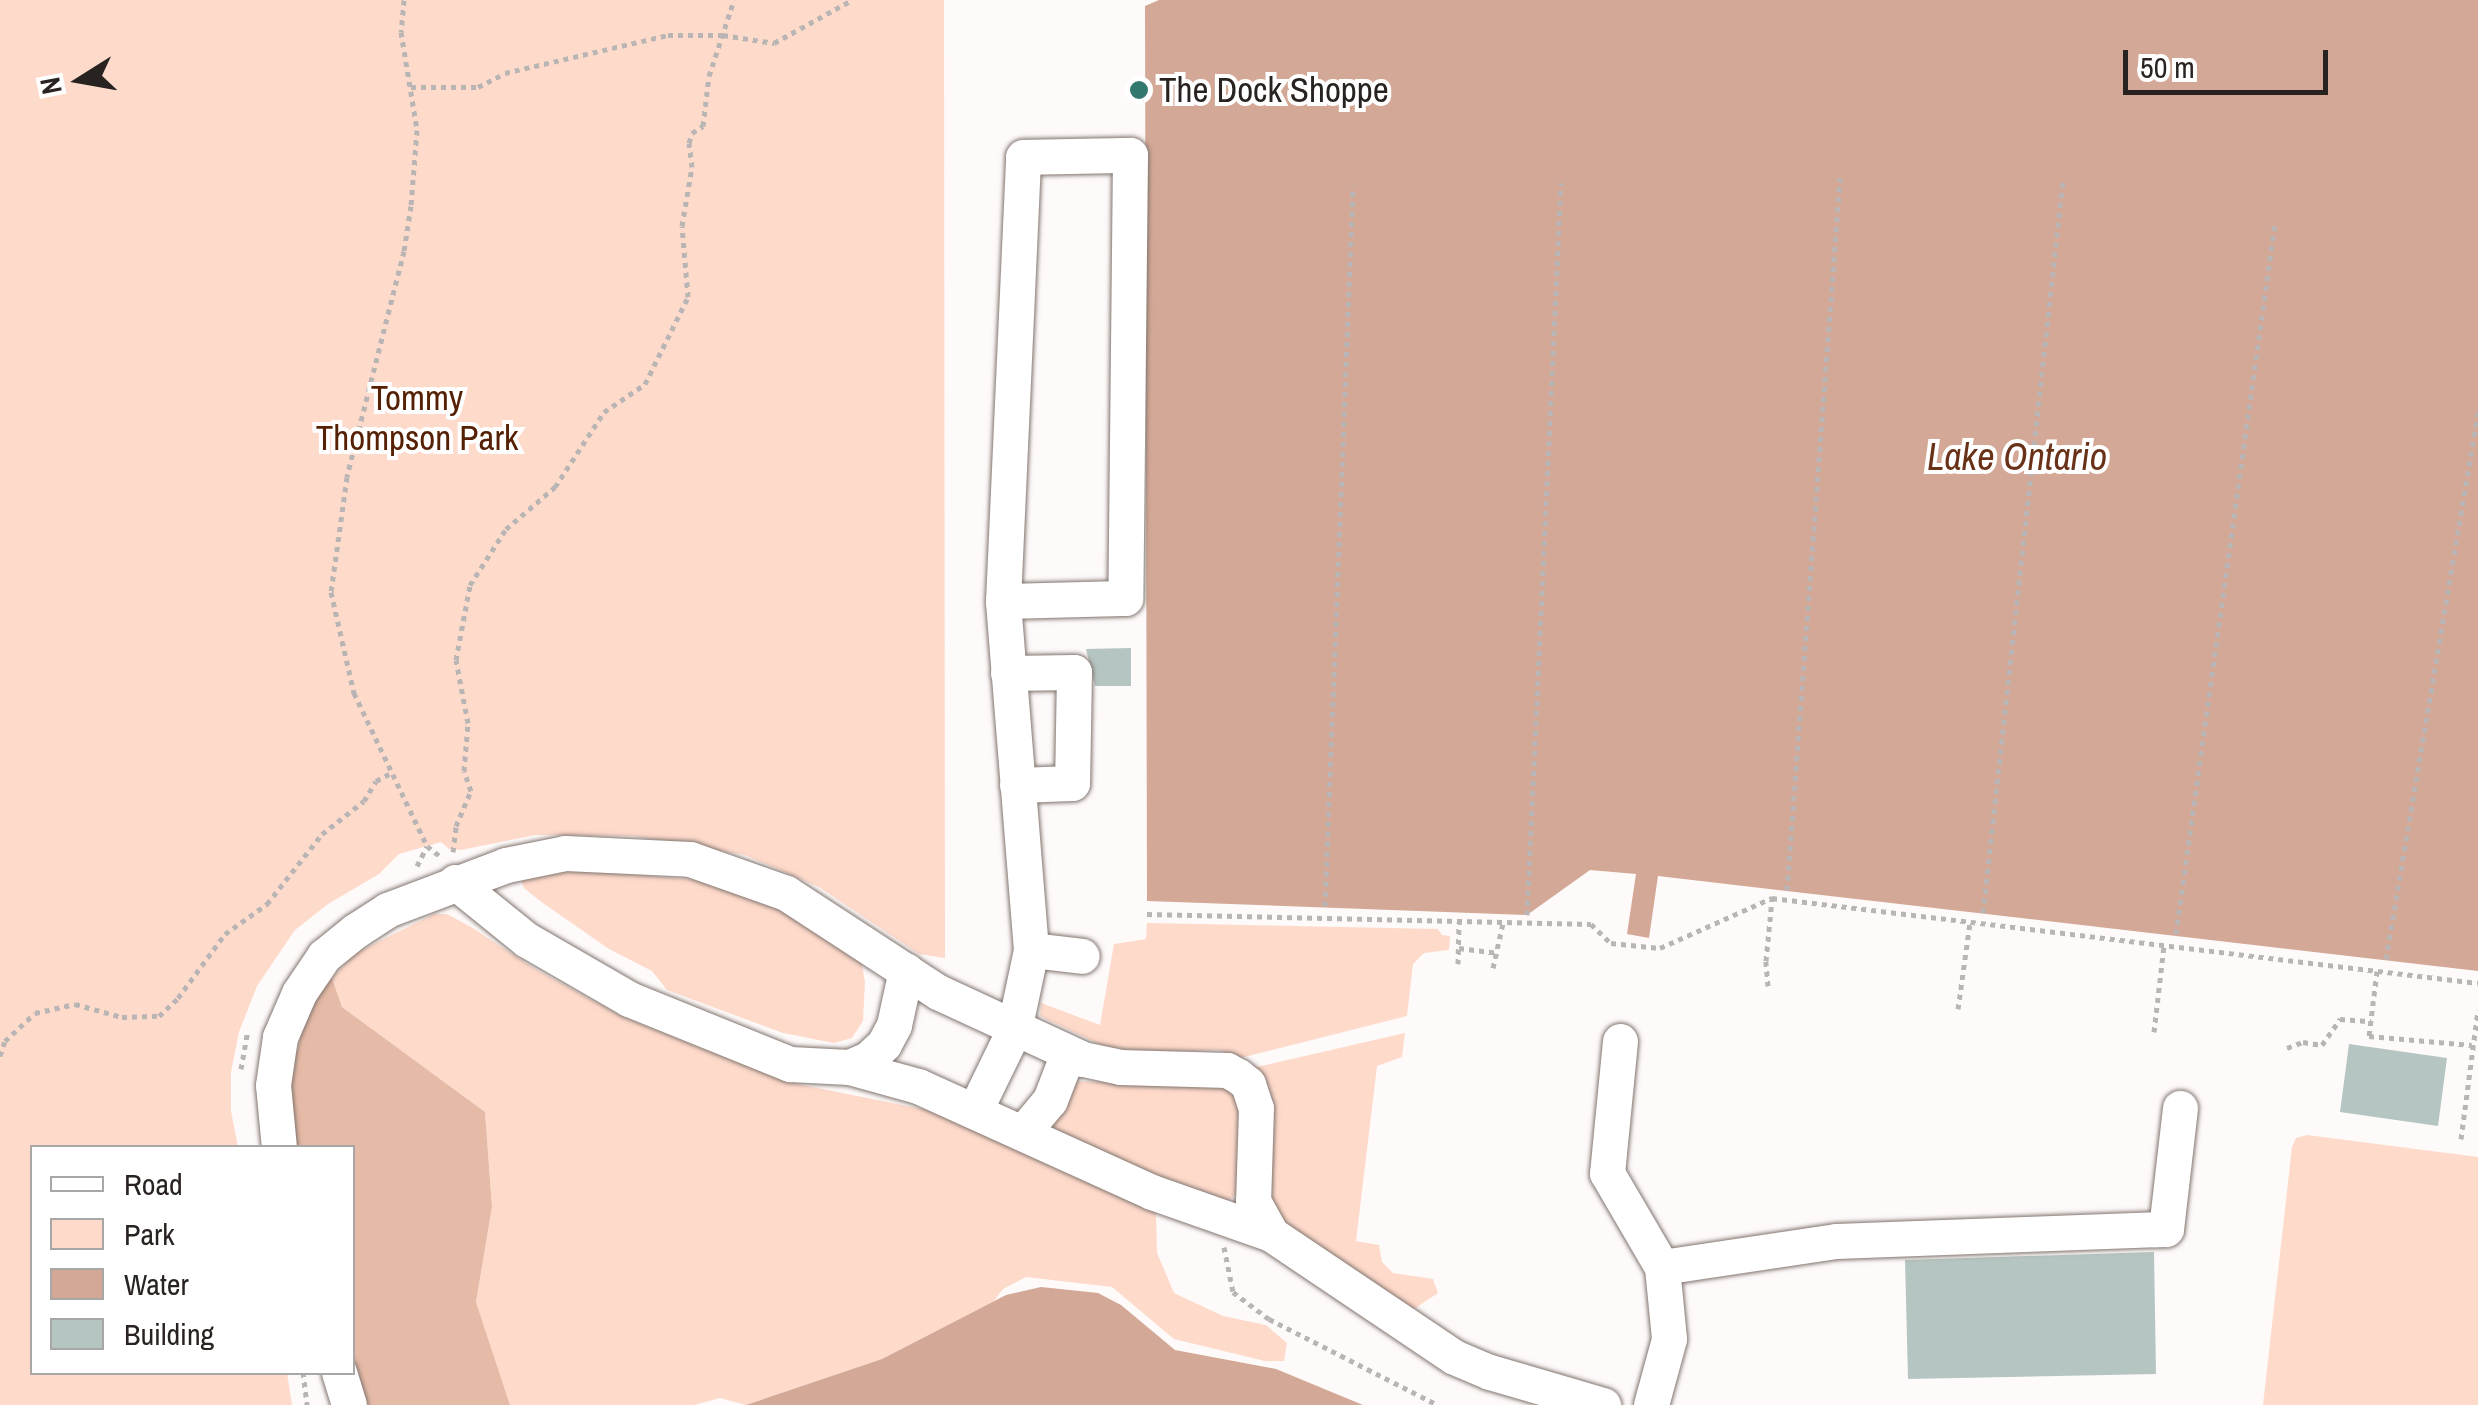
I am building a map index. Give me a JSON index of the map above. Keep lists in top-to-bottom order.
{
  "water": ["Lake Ontario"],
  "parks": ["Tommy Thompson Park"],
  "places": ["The Dock Shoppe"],
  "legend": [
    "Road",
    "Park",
    "Water",
    "Building"
  ],
  "scale_bar": "50 m",
  "north": "left"
}
